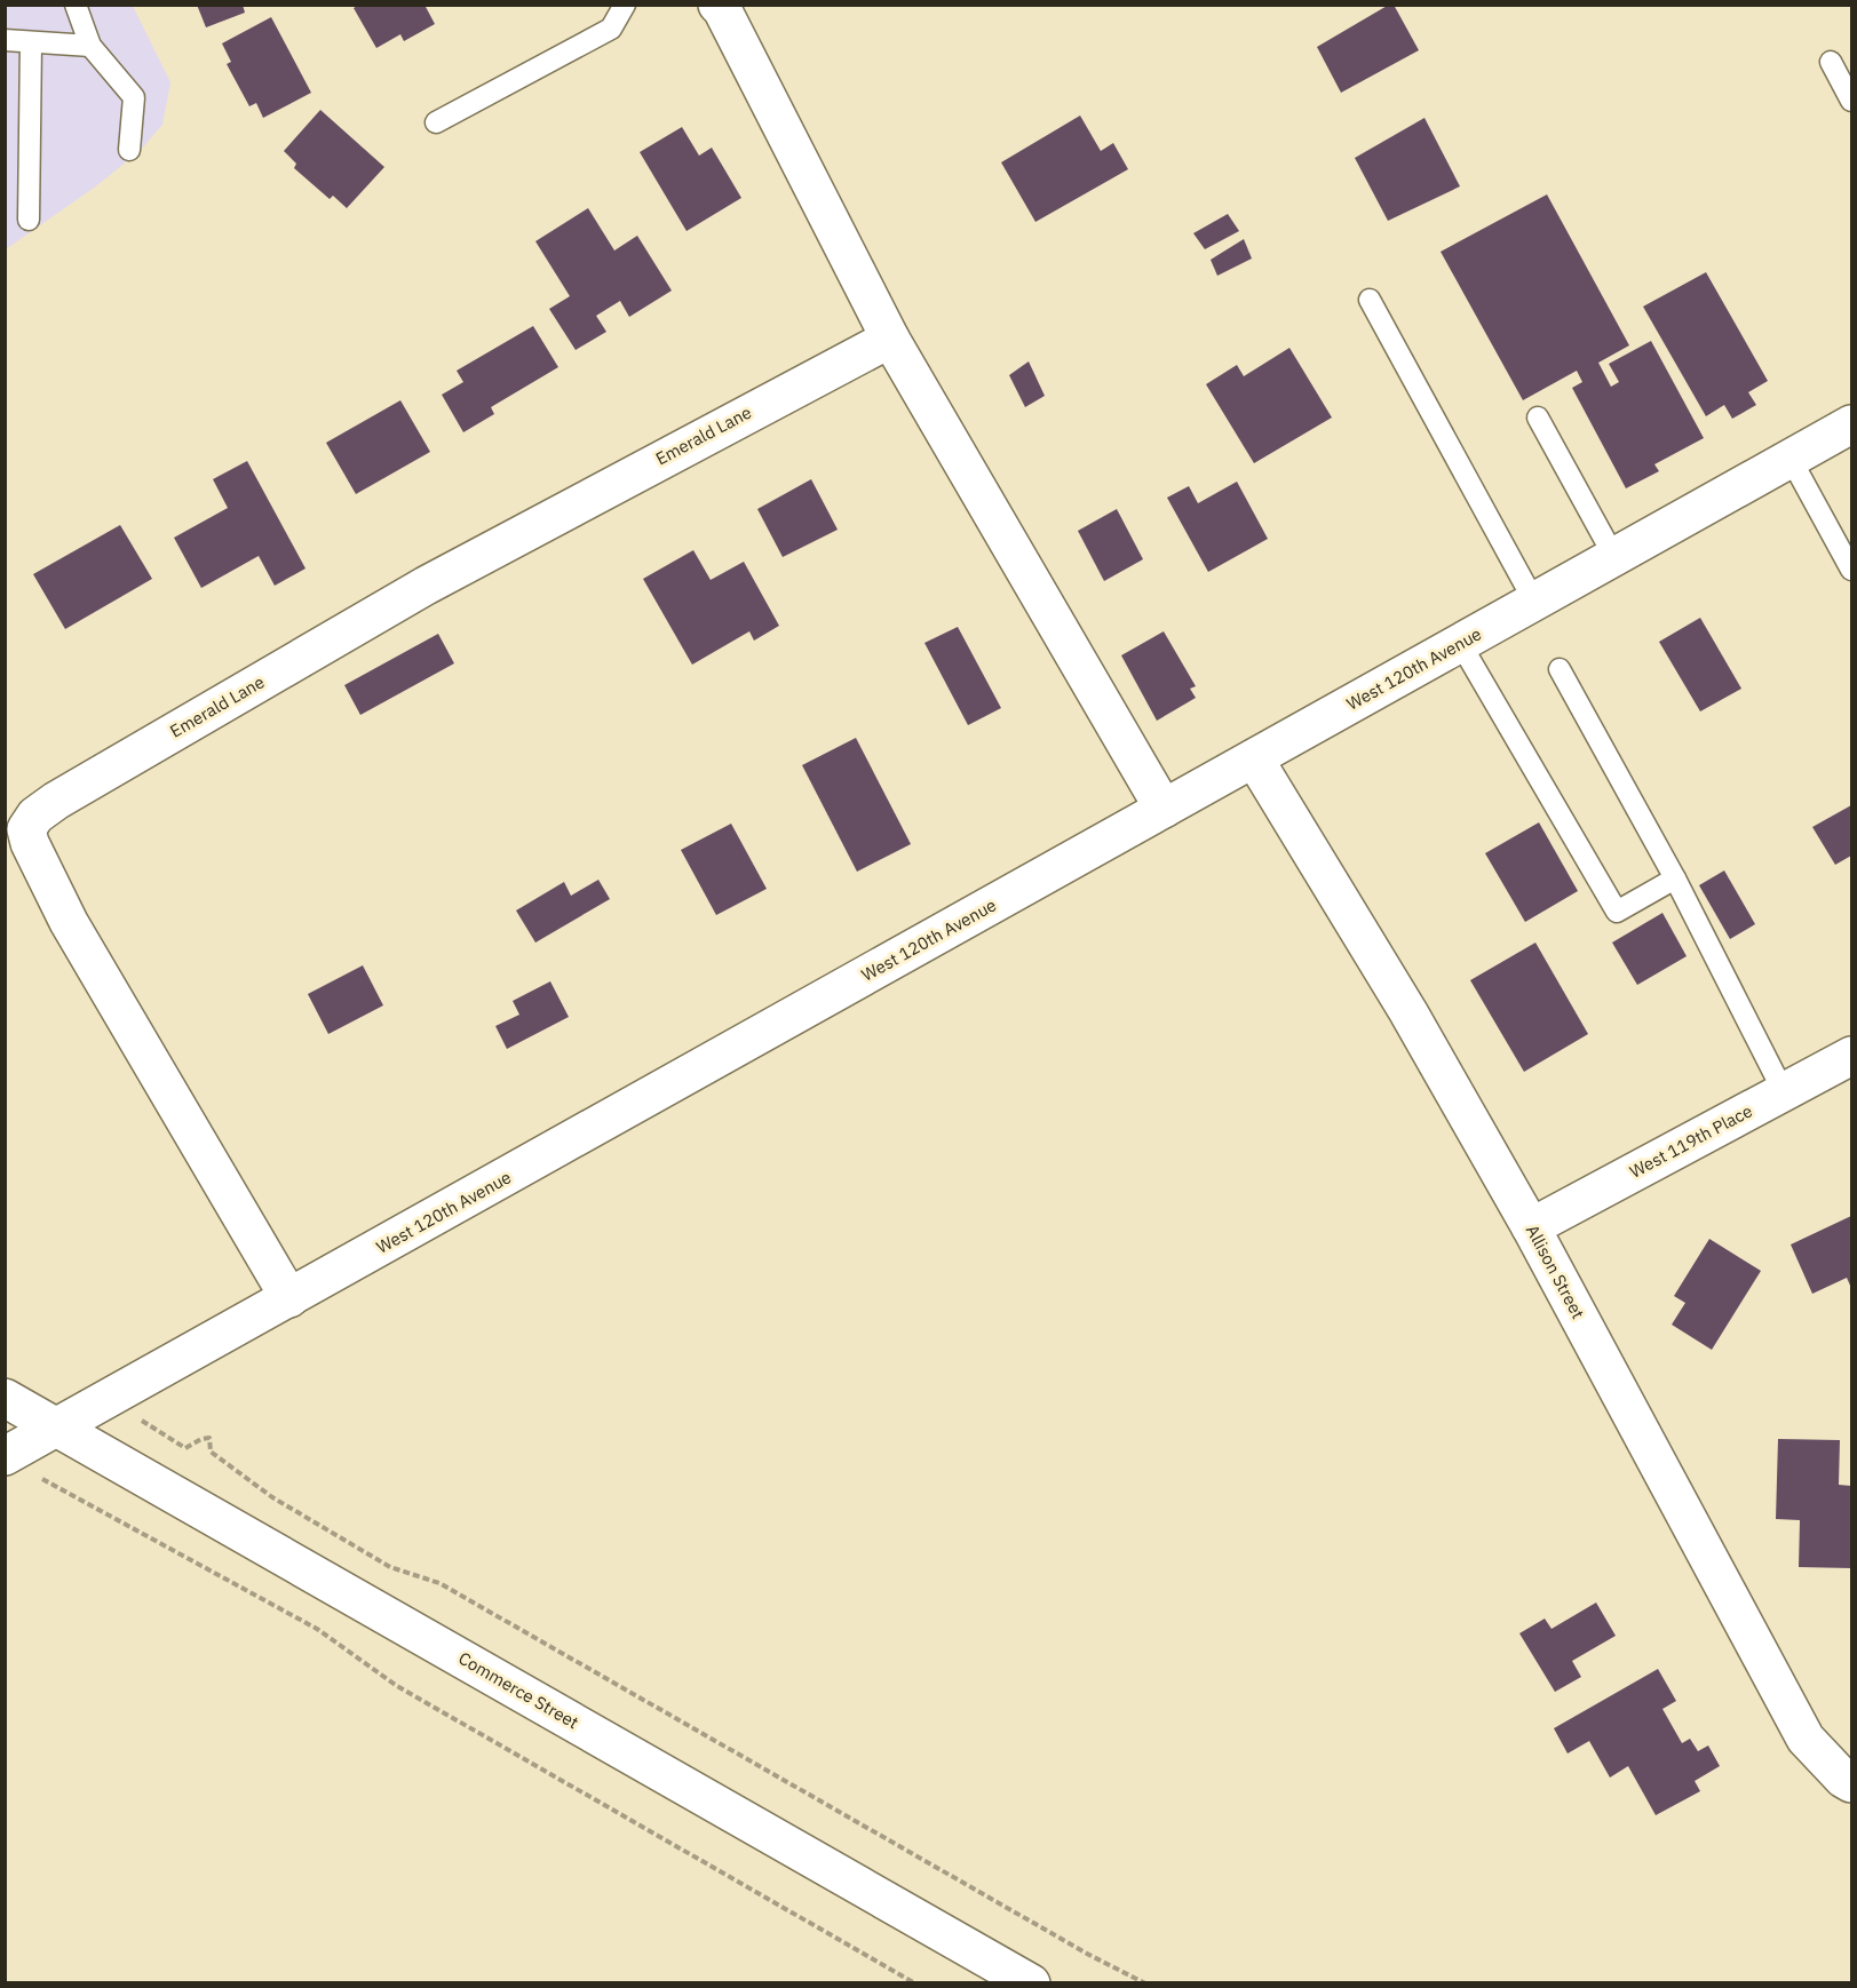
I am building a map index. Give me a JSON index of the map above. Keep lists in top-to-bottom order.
{
  "streets": {
    "street": [
      "Emerald Lane",
      "West 120th Avenue",
      "West 119th Place",
      "Allison Street",
      "Commerce Street"
    ]
  },
  "crossings": [
    ["Emerald Lane", "West 120th Avenue"],
    ["West 120th Avenue", "Allison Street"],
    ["West 120th Avenue", "Commerce Street"],
    ["West 119th Place", "Allison Street"]
  ]
}
